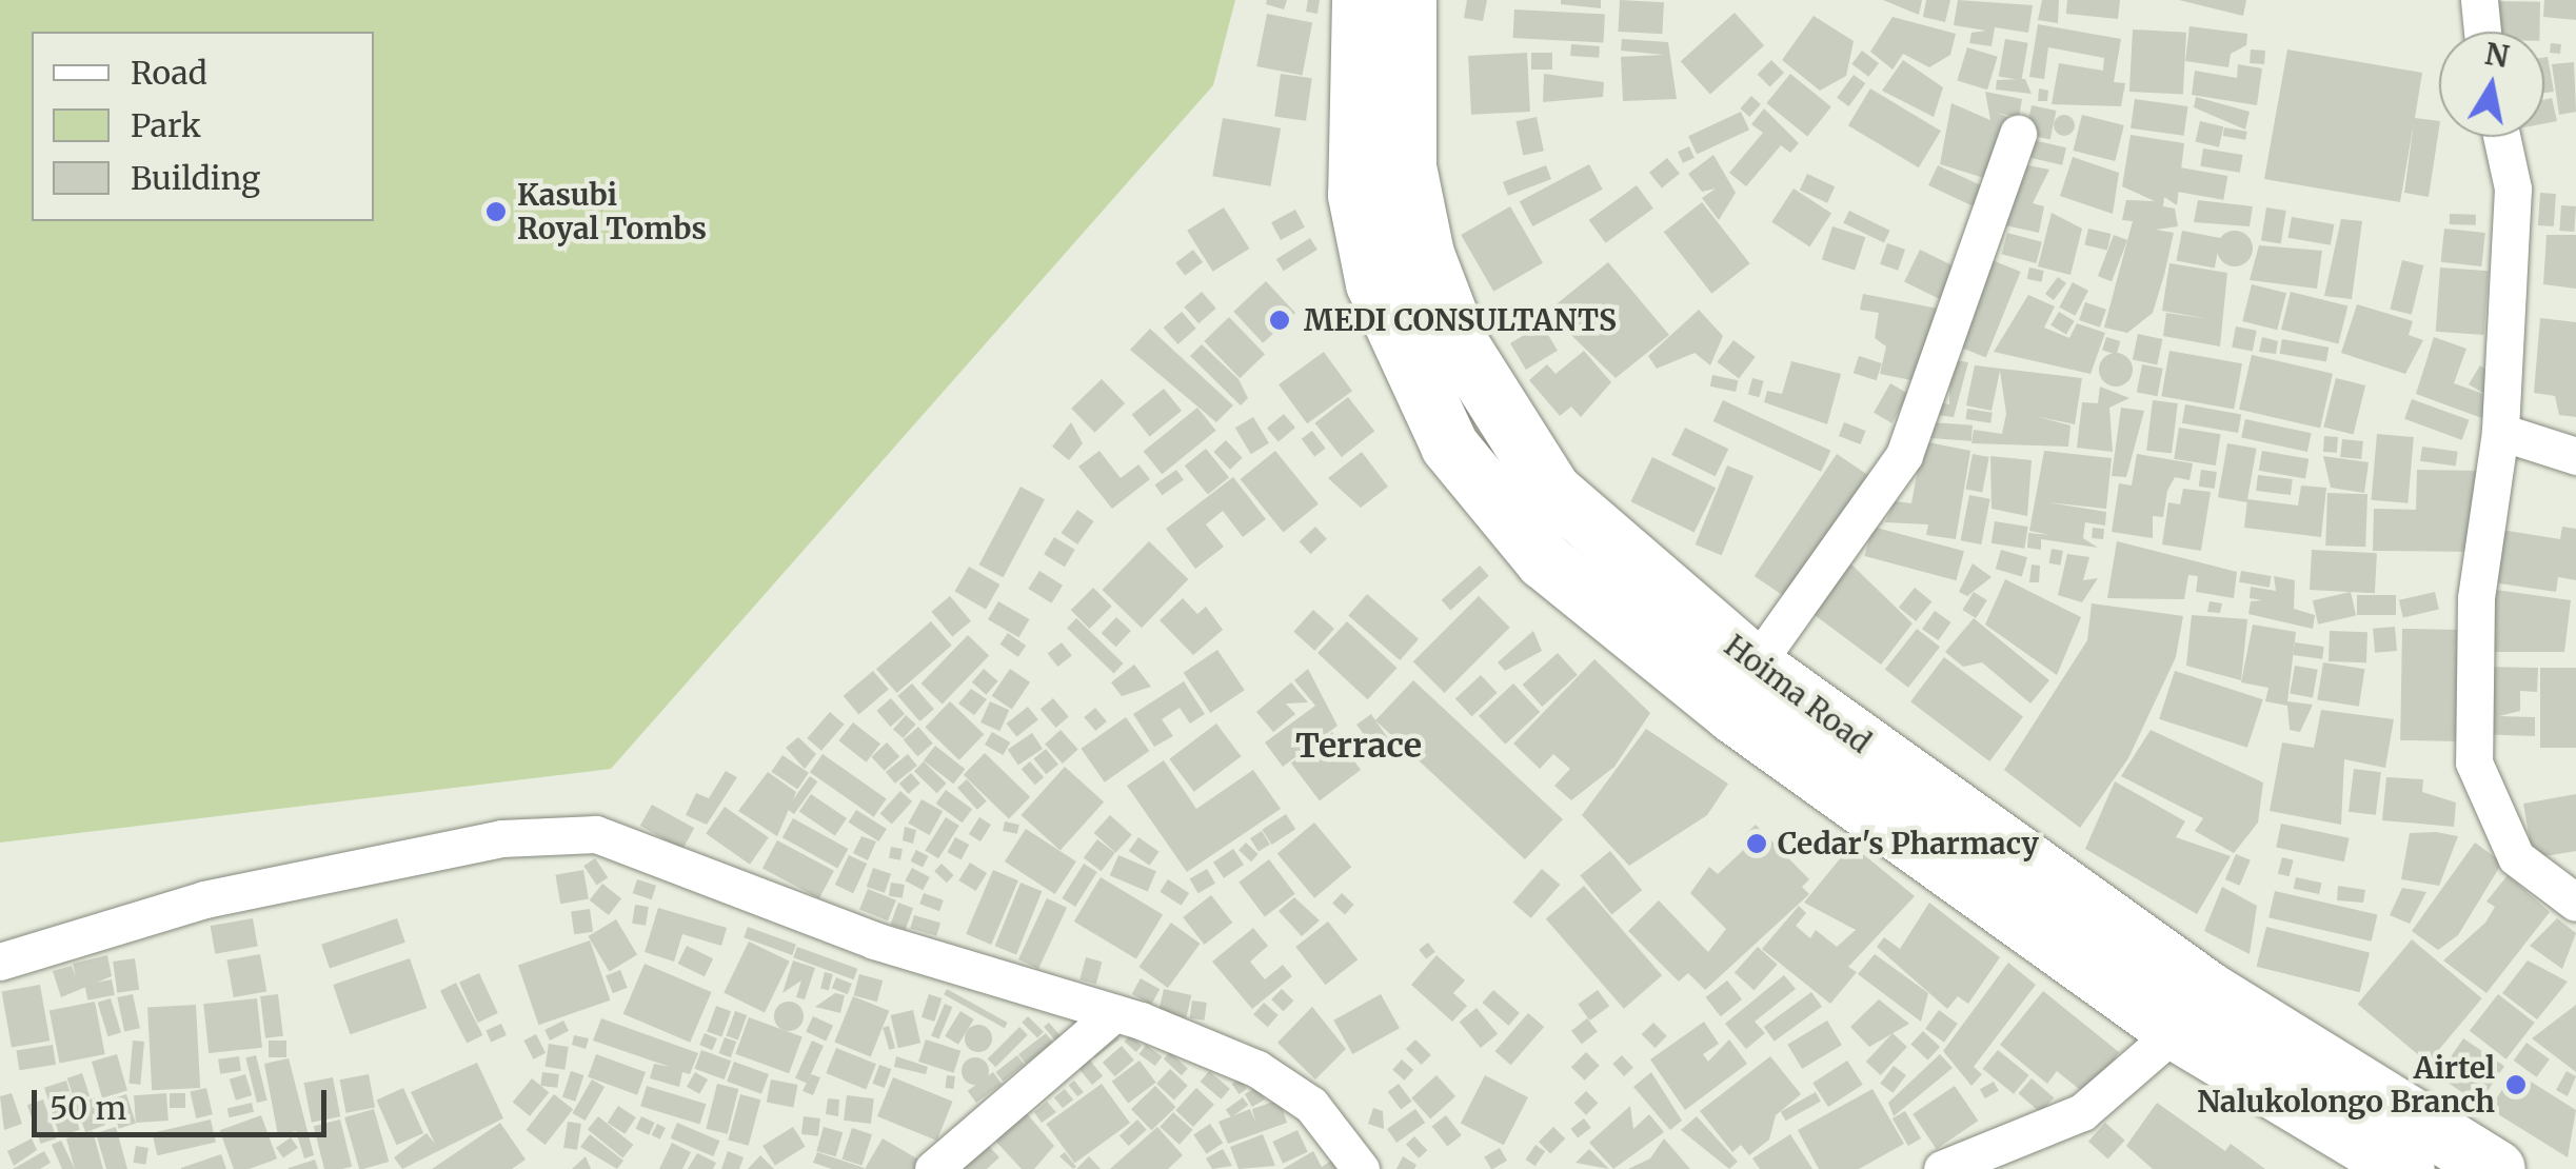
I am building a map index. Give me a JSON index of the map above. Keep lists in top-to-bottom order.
{
  "streets": {
    "main road": ["Hoima Road"]
  },
  "districts": ["Terrace"],
  "places": [
    "Kasubi Royal Tombs",
    "MEDI CONSULTANTS",
    "Cedar's Pharmacy",
    "Airtel Nalukolongo Branch"
  ],
  "legend": ["Road", "Park", "Building"],
  "scale_bar": "50 m",
  "north": "top"
}
